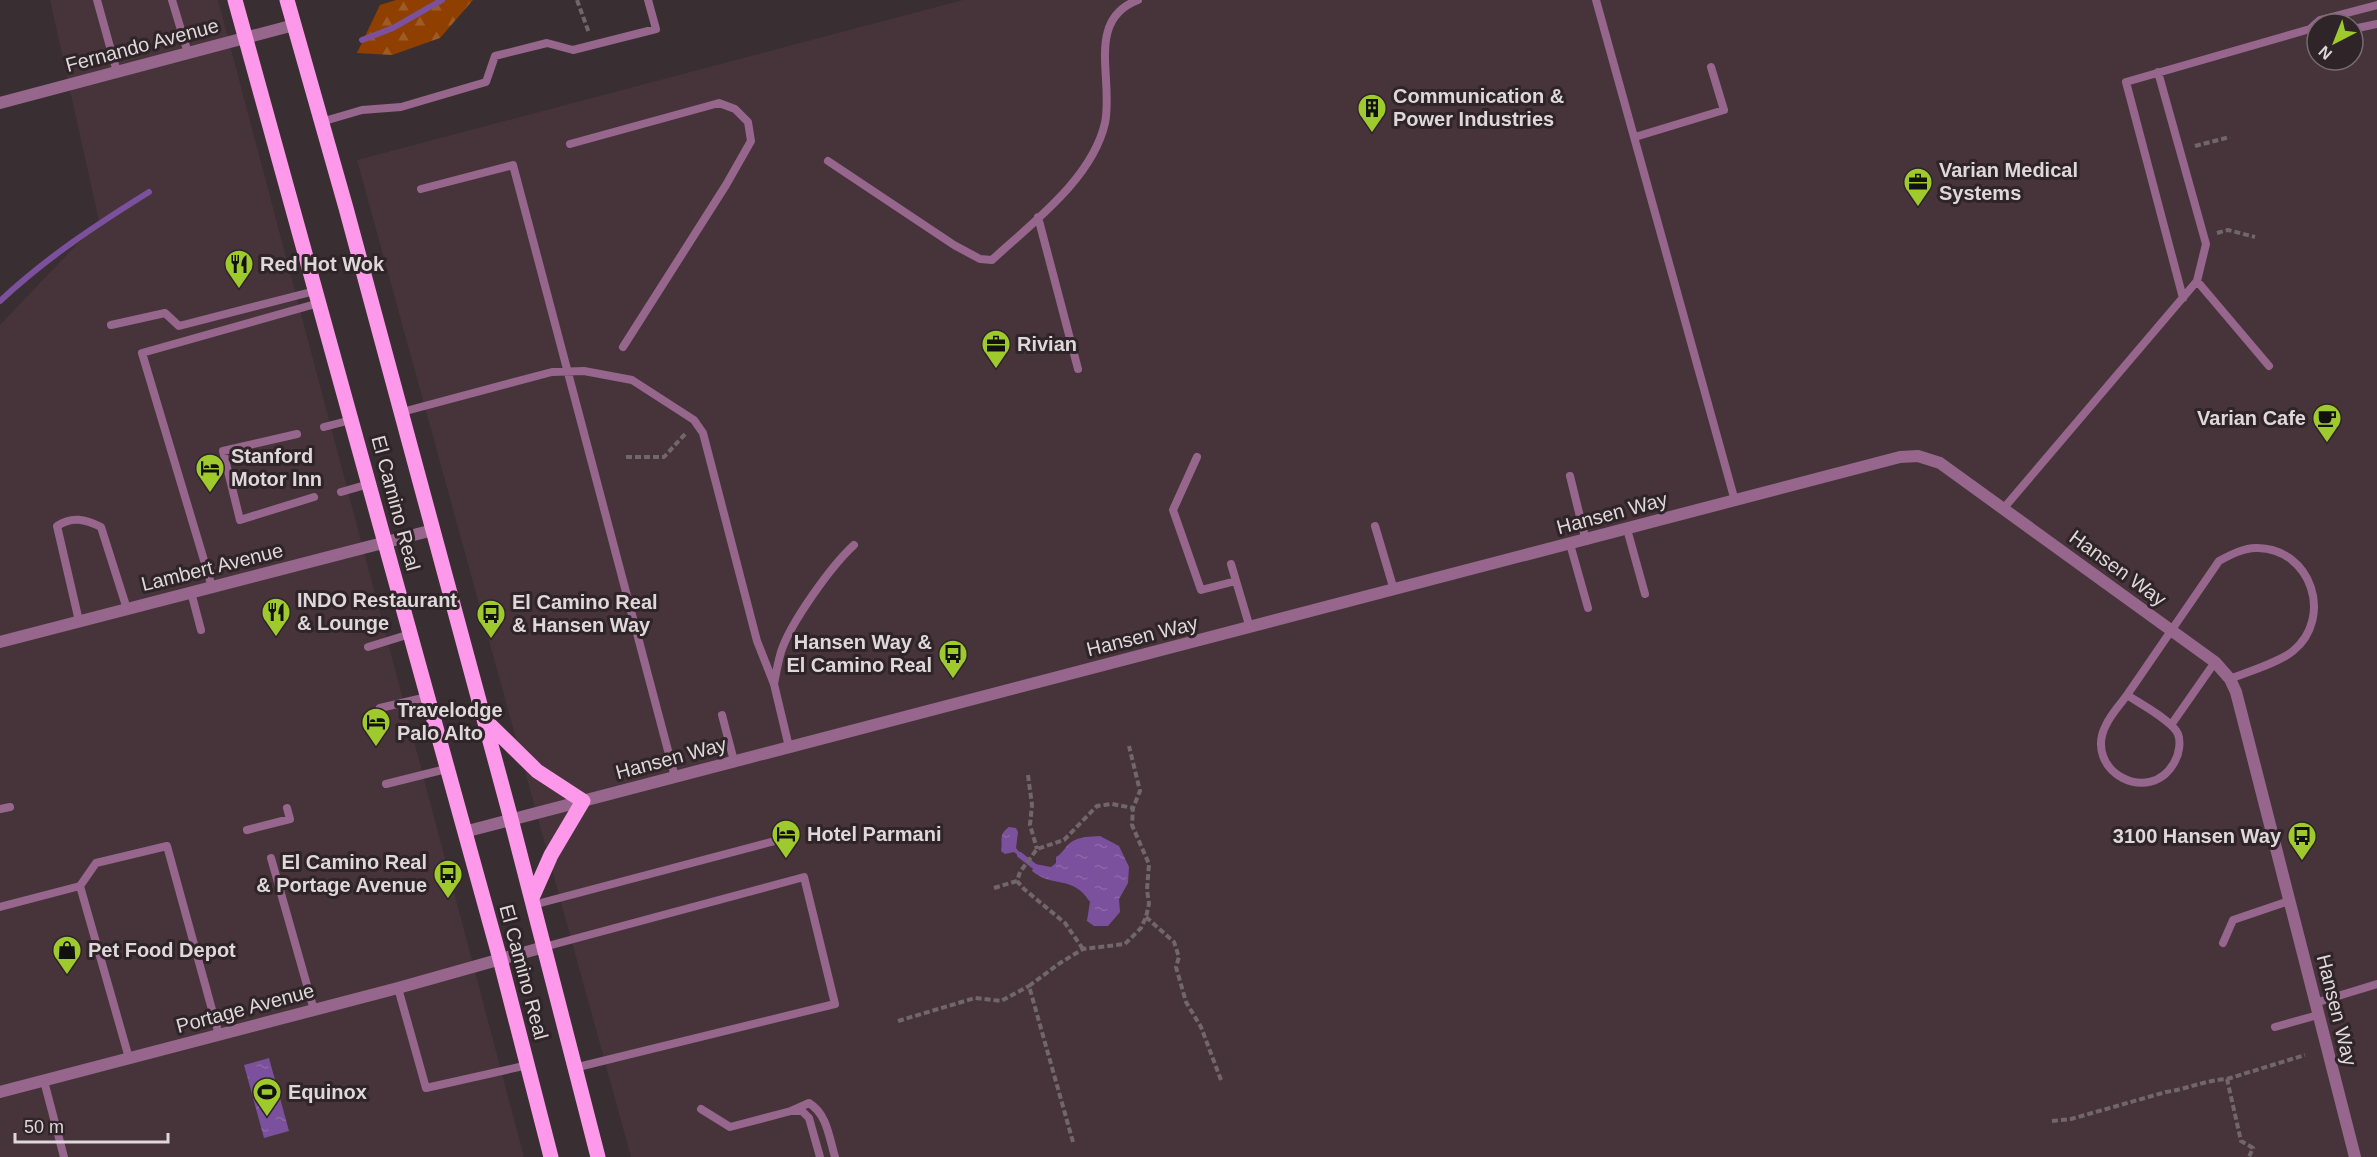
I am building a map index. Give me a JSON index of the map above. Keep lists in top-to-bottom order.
{
  "streets": {
    "main road": ["El Camino Real"],
    "street": [
      "Fernando Avenue",
      "Hansen Way",
      "Lambert Avenue",
      "Portage Avenue"
    ]
  },
  "crossings": [
    ["Fernando Avenue", "El Camino Real"],
    ["El Camino Real", "Hansen Way"],
    ["El Camino Real", "Lambert Avenue"],
    ["El Camino Real", "Portage Avenue"]
  ],
  "places": {
    "building": ["Communication & Power Industries"],
    "office": ["Varian Medical Systems", "Rivian"],
    "restaurant": ["Red Hot Wok", "INDO Restaurant & Lounge"],
    "cafe": ["Varian Cafe"],
    "hotel": ["Stanford Motor Inn", "Travelodge Palo Alto", "Hotel Parmani"],
    "bus stop": [
      "El Camino Real & Hansen Way",
      "Hansen Way & El Camino Real",
      "3100 Hansen Way",
      "El Camino Real & Portage Avenue"
    ],
    "shop": ["Pet Food Depot"],
    "sports": ["Equinox"]
  },
  "scale_bar": "50 m",
  "north": "bottom left"
}
